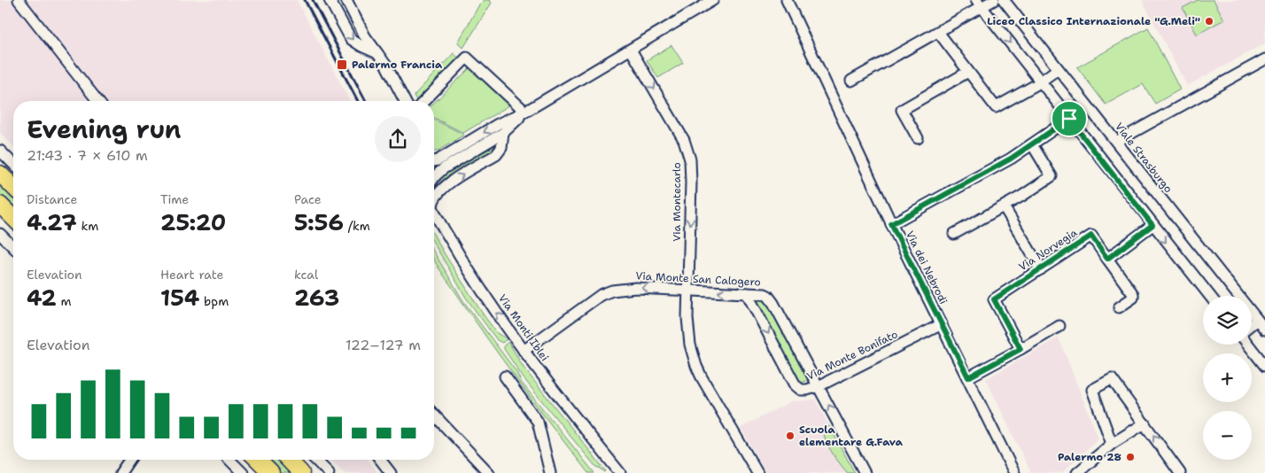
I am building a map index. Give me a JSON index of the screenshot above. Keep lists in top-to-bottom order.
{
  "streets": {
    "street": [
      "Viale Strasburgo",
      "Via Montecarlo",
      "Via Norvegia",
      "Via dei Nebrodi",
      "Via Monte San Calogero",
      "Via Monti Iblei",
      "Via Monte Bonifato"
    ]
  },
  "crossings": [
    ["Via Montecarlo", "Via Monte San Calogero"],
    ["Via dei Nebrodi", "Via Monte Bonifato"],
    ["Via Monte San Calogero", "Via Monti Iblei"],
    ["Via Monte San Calogero", "Via Monte Bonifato"]
  ],
  "one_way": ["Via Montecarlo", "Via Monti Iblei", "Via Monte Bonifato"],
  "places": {
    "other": ["Liceo Classico Internazionale \"G.Meli\"", "Scuola elementare G.Fava", "Palermo 28"],
    "transit": ["Palermo Francia"]
  },
  "page": {
    "heading": ["Evening run", "21:43 · 7 × 610 m"],
    "stats": [
      ["Distance", "4.27 km"],
      ["Time", "25:20"],
      ["Pace", "5:56 /km"],
      ["Elevation", "42 m"],
      ["Heart rate", "154 bpm"],
      ["kcal", "263"]
    ],
    "map_buttons": ["+", "−"],
    "chart": ["Elevation", "122–127 m"]
  }
}
